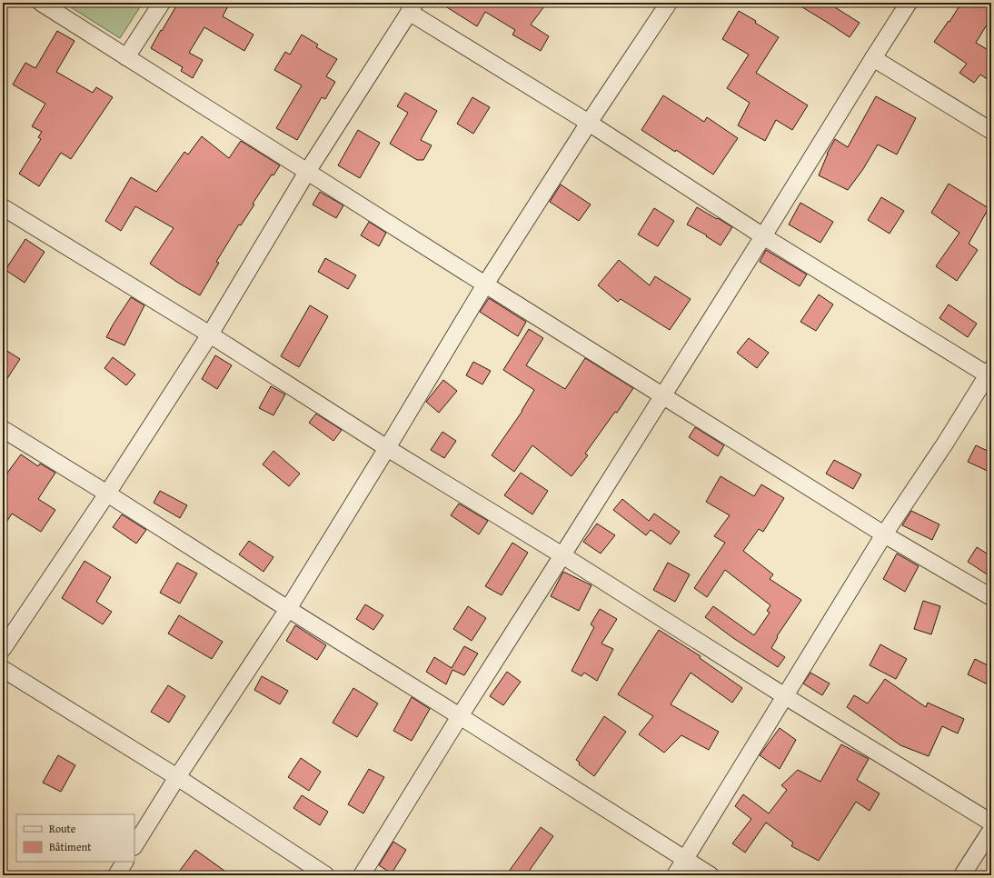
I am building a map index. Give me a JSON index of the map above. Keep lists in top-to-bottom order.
{
  "legend": ["Route", "Bâtiment"]
}
